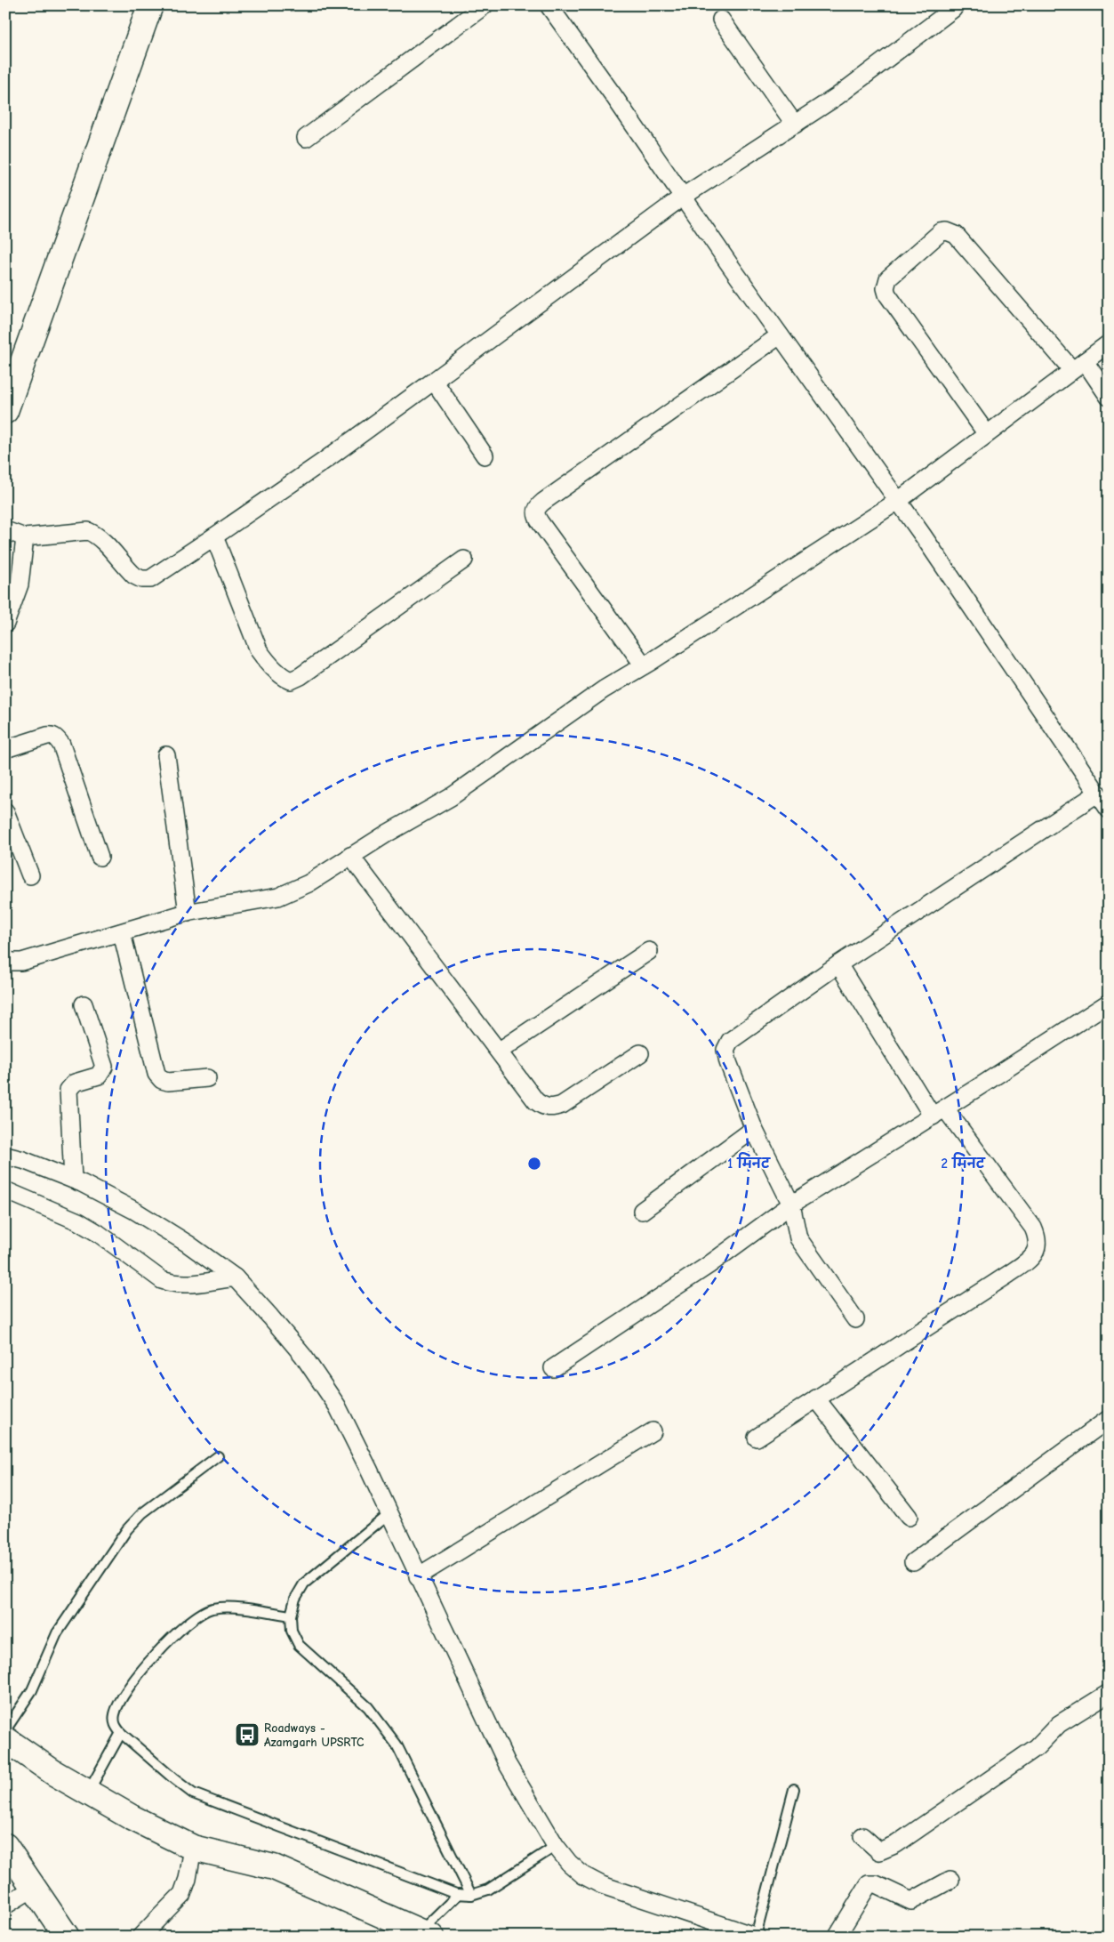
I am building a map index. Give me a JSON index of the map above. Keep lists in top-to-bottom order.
{
  "places": {
    "bus stop": ["Roadways - Azamgarh UPSRTC"]
  },
  "rings": ["1 मिनट", "2 मिनट"]
}
